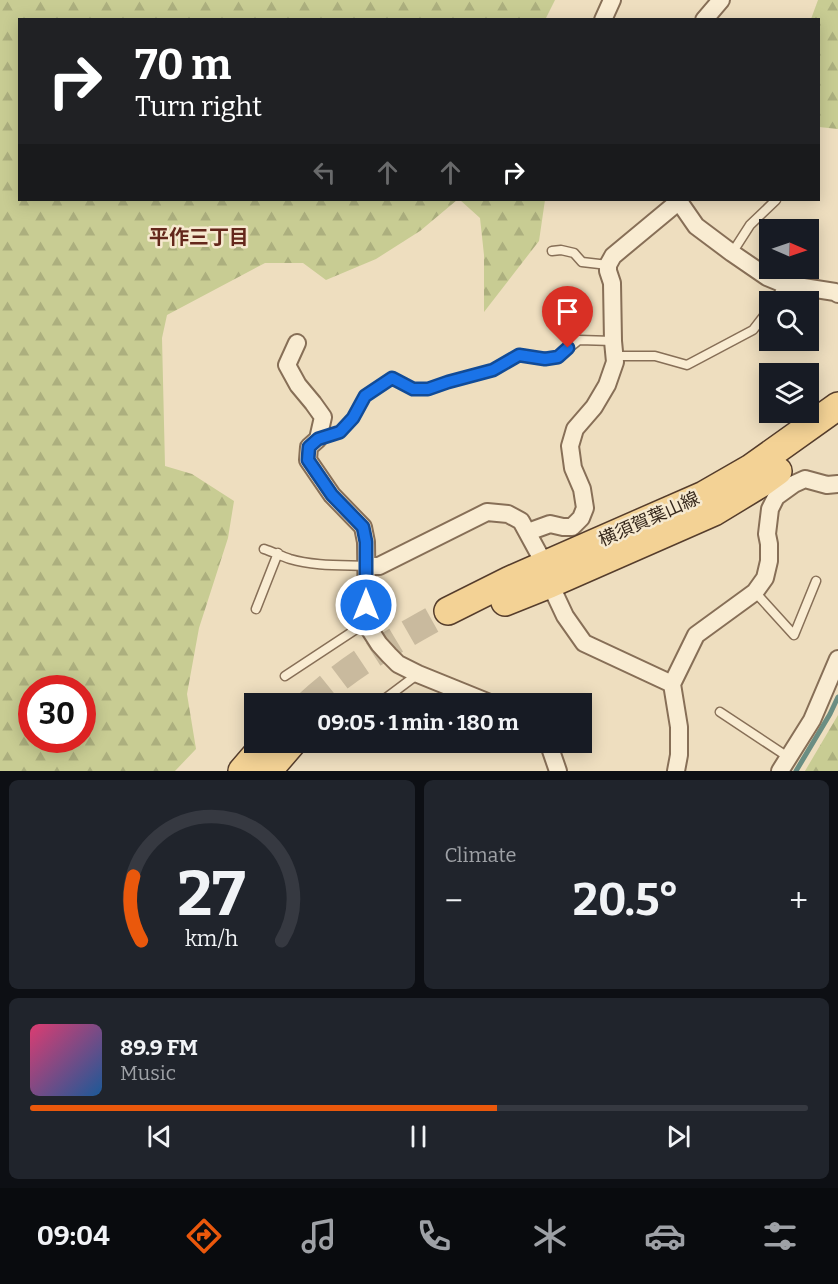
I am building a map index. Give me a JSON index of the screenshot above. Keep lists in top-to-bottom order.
{
  "streets": {
    "main road": ["横須賀葉山線"]
  },
  "districts": ["平作三丁目"],
  "north": "right",
  "page": {
    "turn": ["70 m", "Turn right"],
    "limit": "30",
    "trip": "09:05 · 1 min · 180 m",
    "tile": "Climate",
    "heat": ["−", "20.5°", "+"],
    "song": ["89.9 FM", "Music"],
    "tabs": "09:04",
    "gauge": ["27", "km/h"]
  }
}
